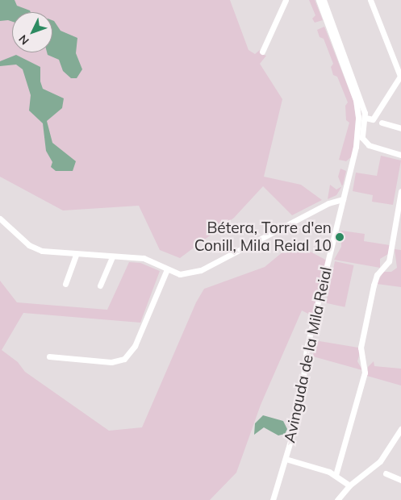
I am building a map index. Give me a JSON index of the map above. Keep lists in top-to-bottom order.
{
  "streets": {
    "street": ["Avinguda de la Mila Reial"]
  },
  "places": ["Bétera, Torre d'en Conill, Mila Reial 10"],
  "north": "bottom left"
}
